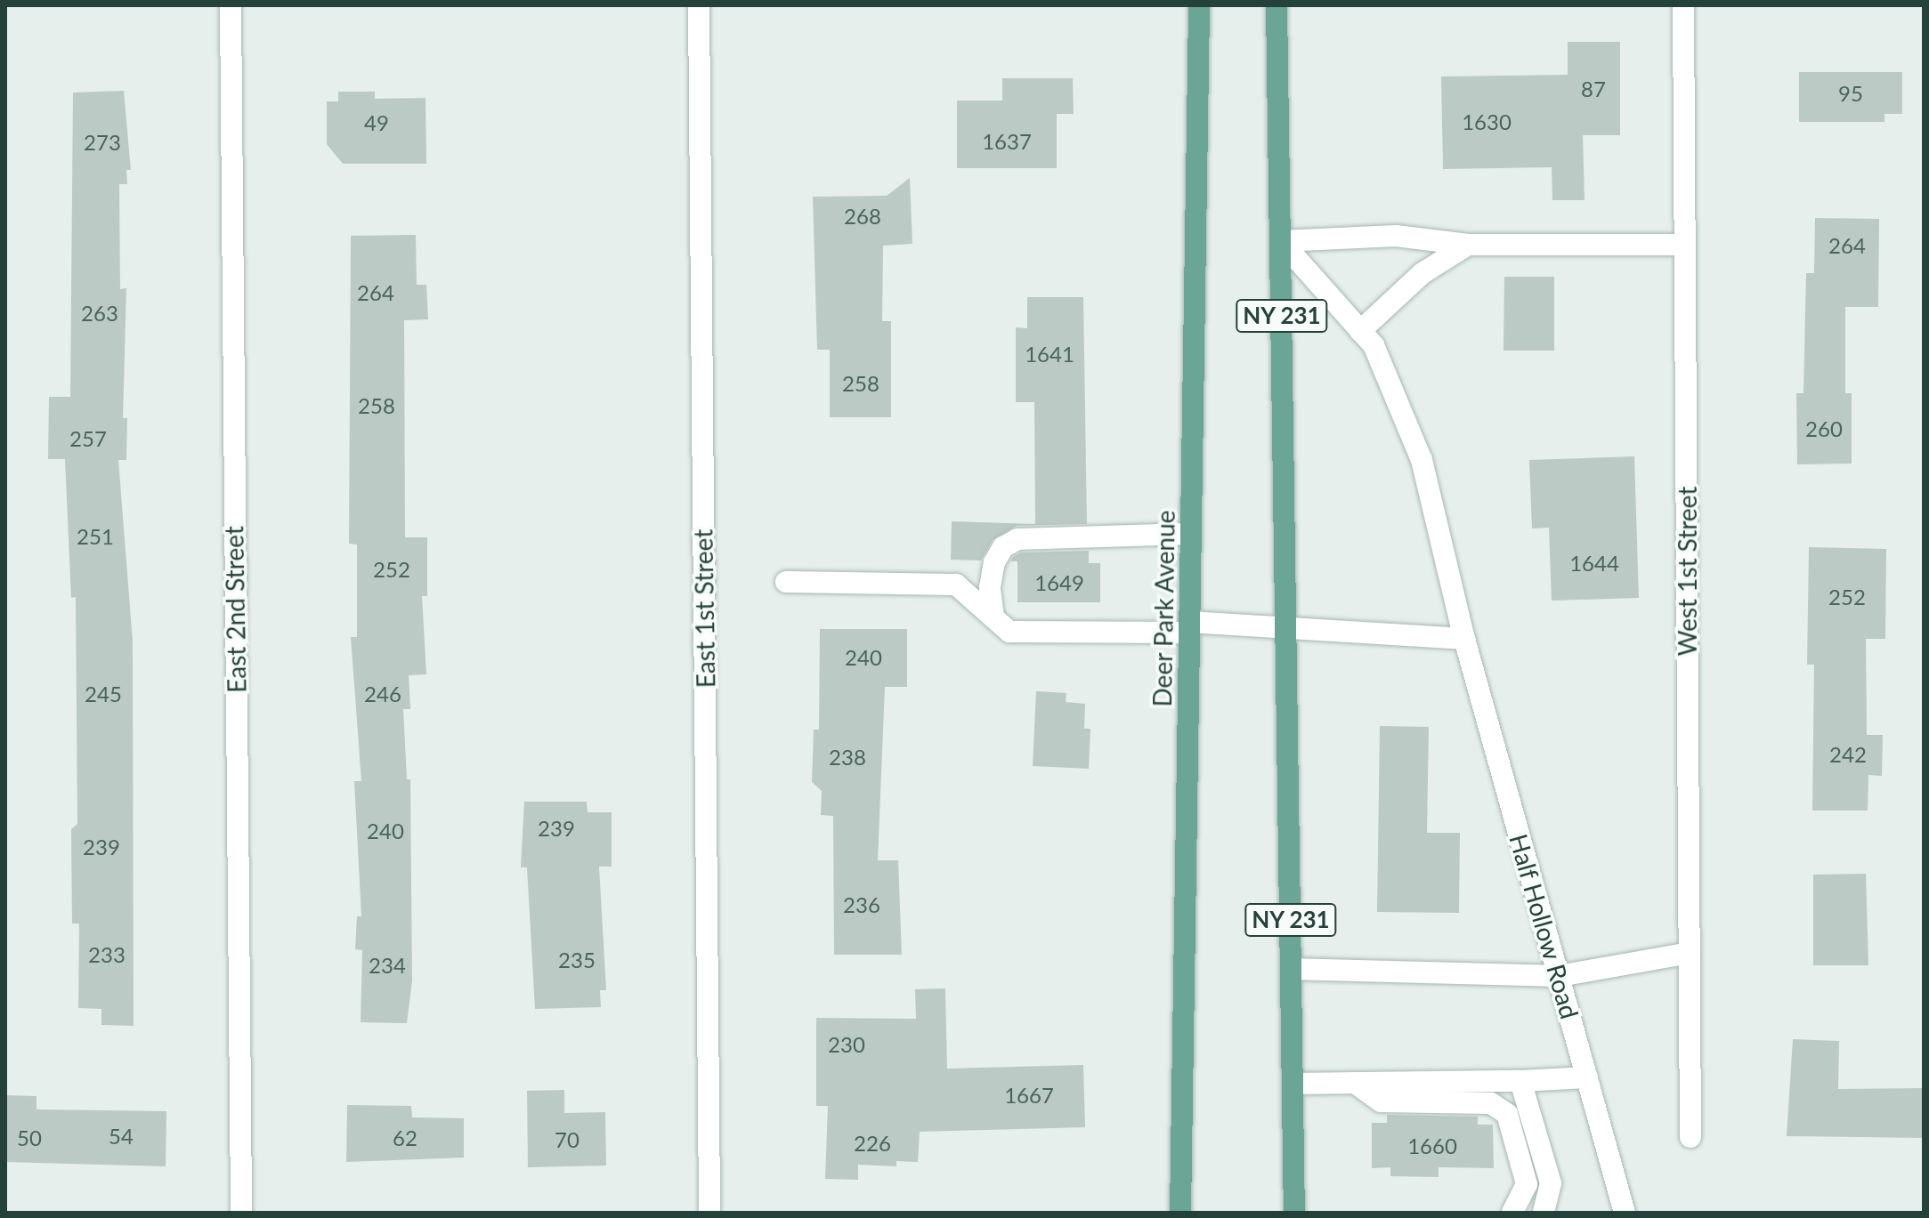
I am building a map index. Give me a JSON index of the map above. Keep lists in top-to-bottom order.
{
  "streets": {
    "main road": ["NY 231", "Deer Park Avenue"],
    "street": [
      "West 1st Street",
      "East 1st Street",
      "East 2nd Street",
      "Half Hollow Road"
    ]
  },
  "crossings": [
    ["NY 231", "Half Hollow Road"]
  ],
  "house_numbers": [
    "87",
    "95",
    "1630",
    "49",
    "1637",
    "273",
    "268",
    "264",
    "264",
    "263",
    "1641",
    "258",
    "258",
    "260",
    "257",
    "251",
    "1644",
    "252",
    "1649",
    "252",
    "240",
    "245",
    "246",
    "242",
    "238",
    "239",
    "240",
    "239",
    "236",
    "233",
    "235",
    "234",
    "230",
    "1667",
    "54",
    "50",
    "62",
    "70",
    "226",
    "1660"
  ]
}
